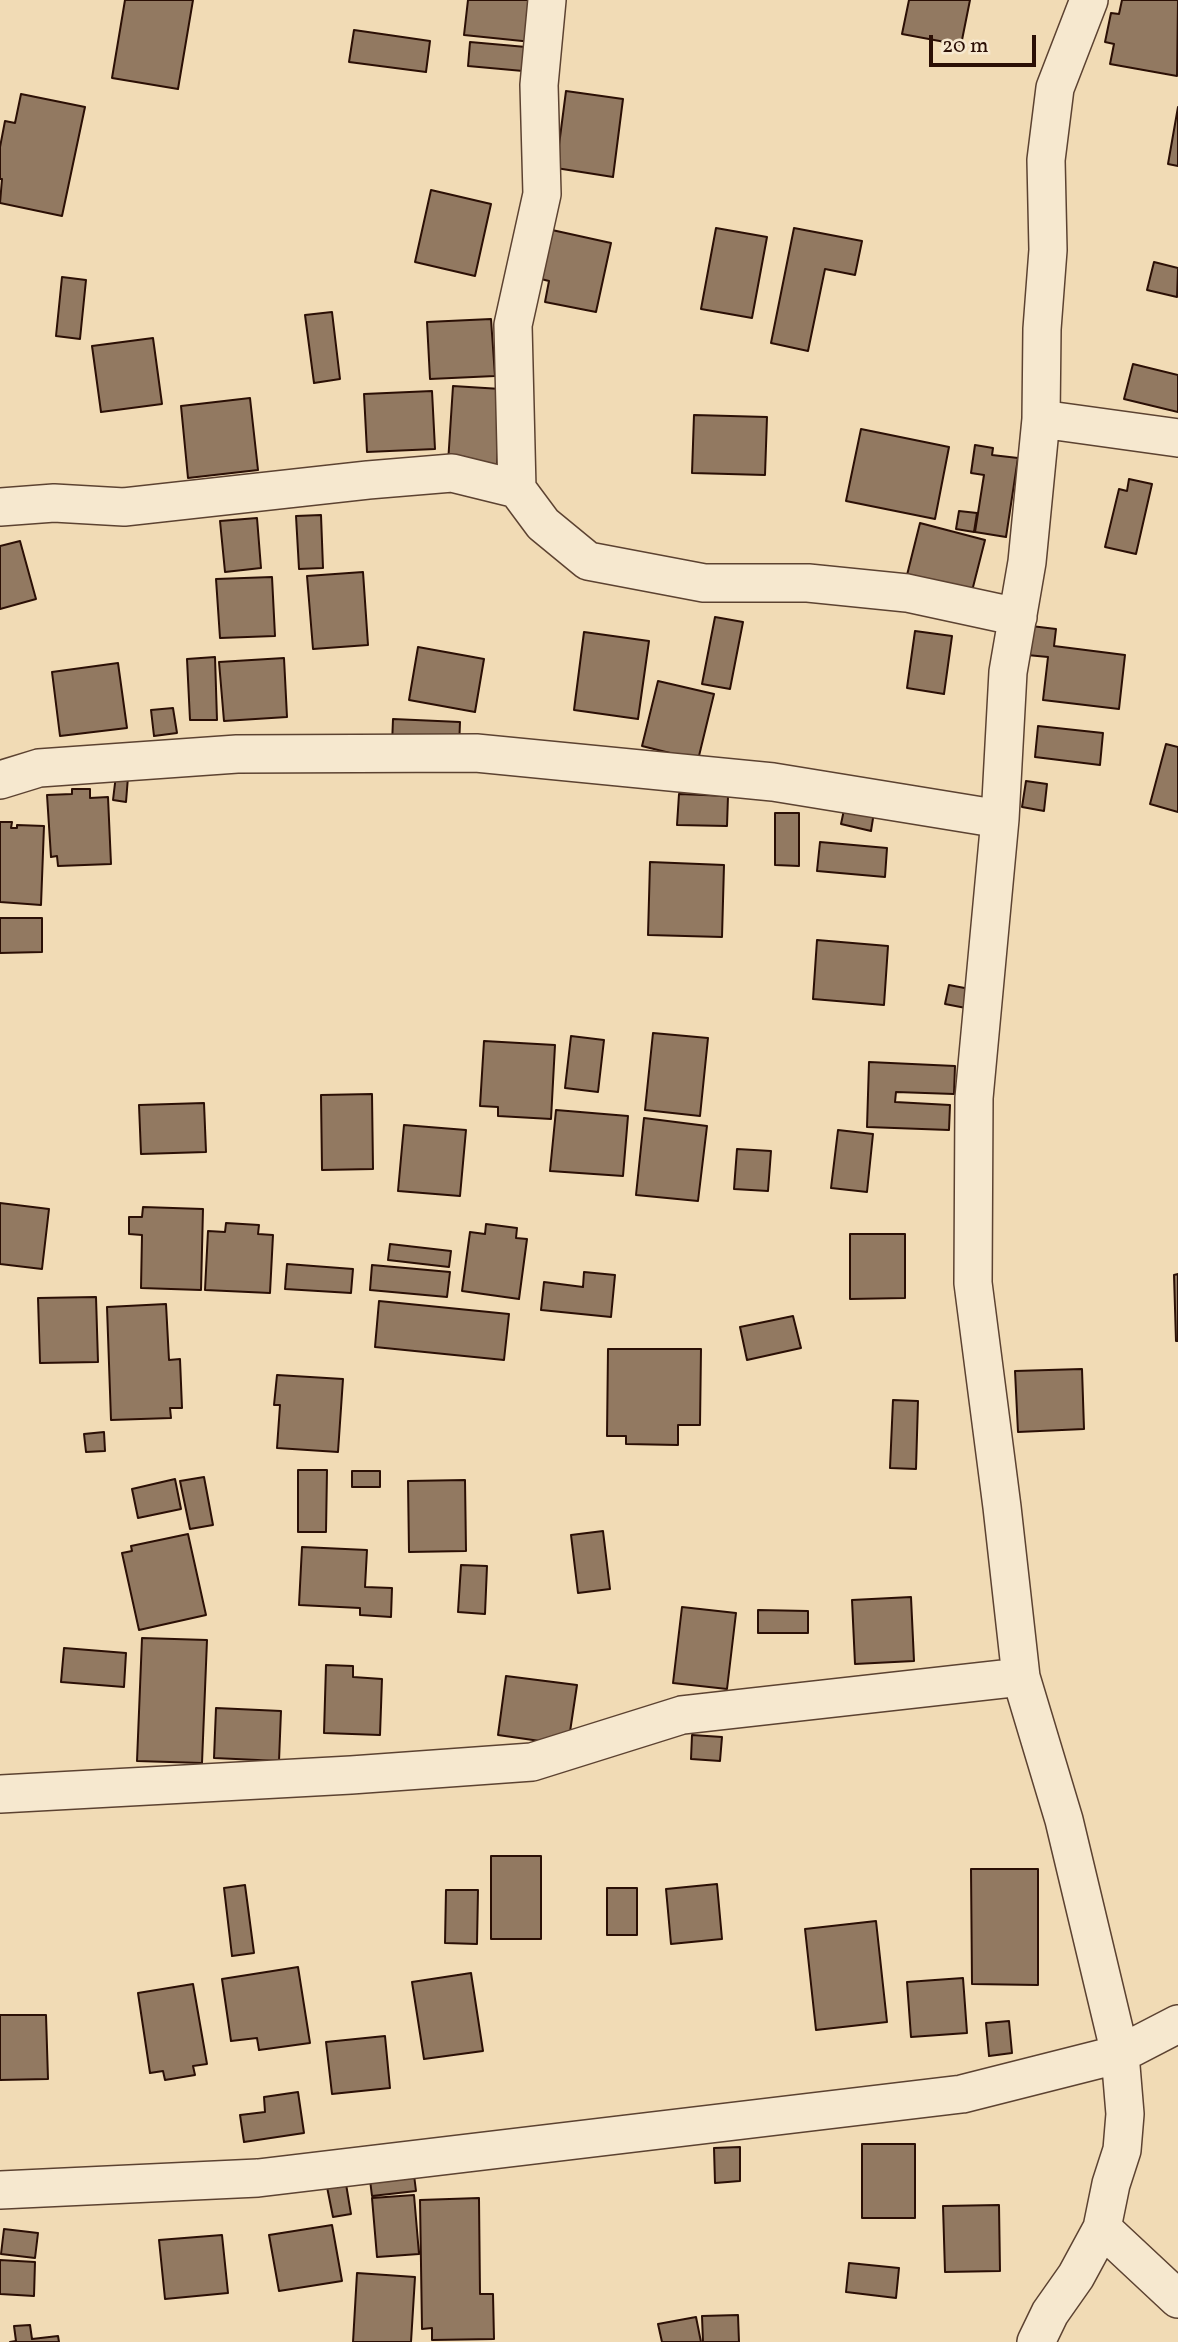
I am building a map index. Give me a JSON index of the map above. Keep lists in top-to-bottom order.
{
  "scale_bar": "20 m"
}
